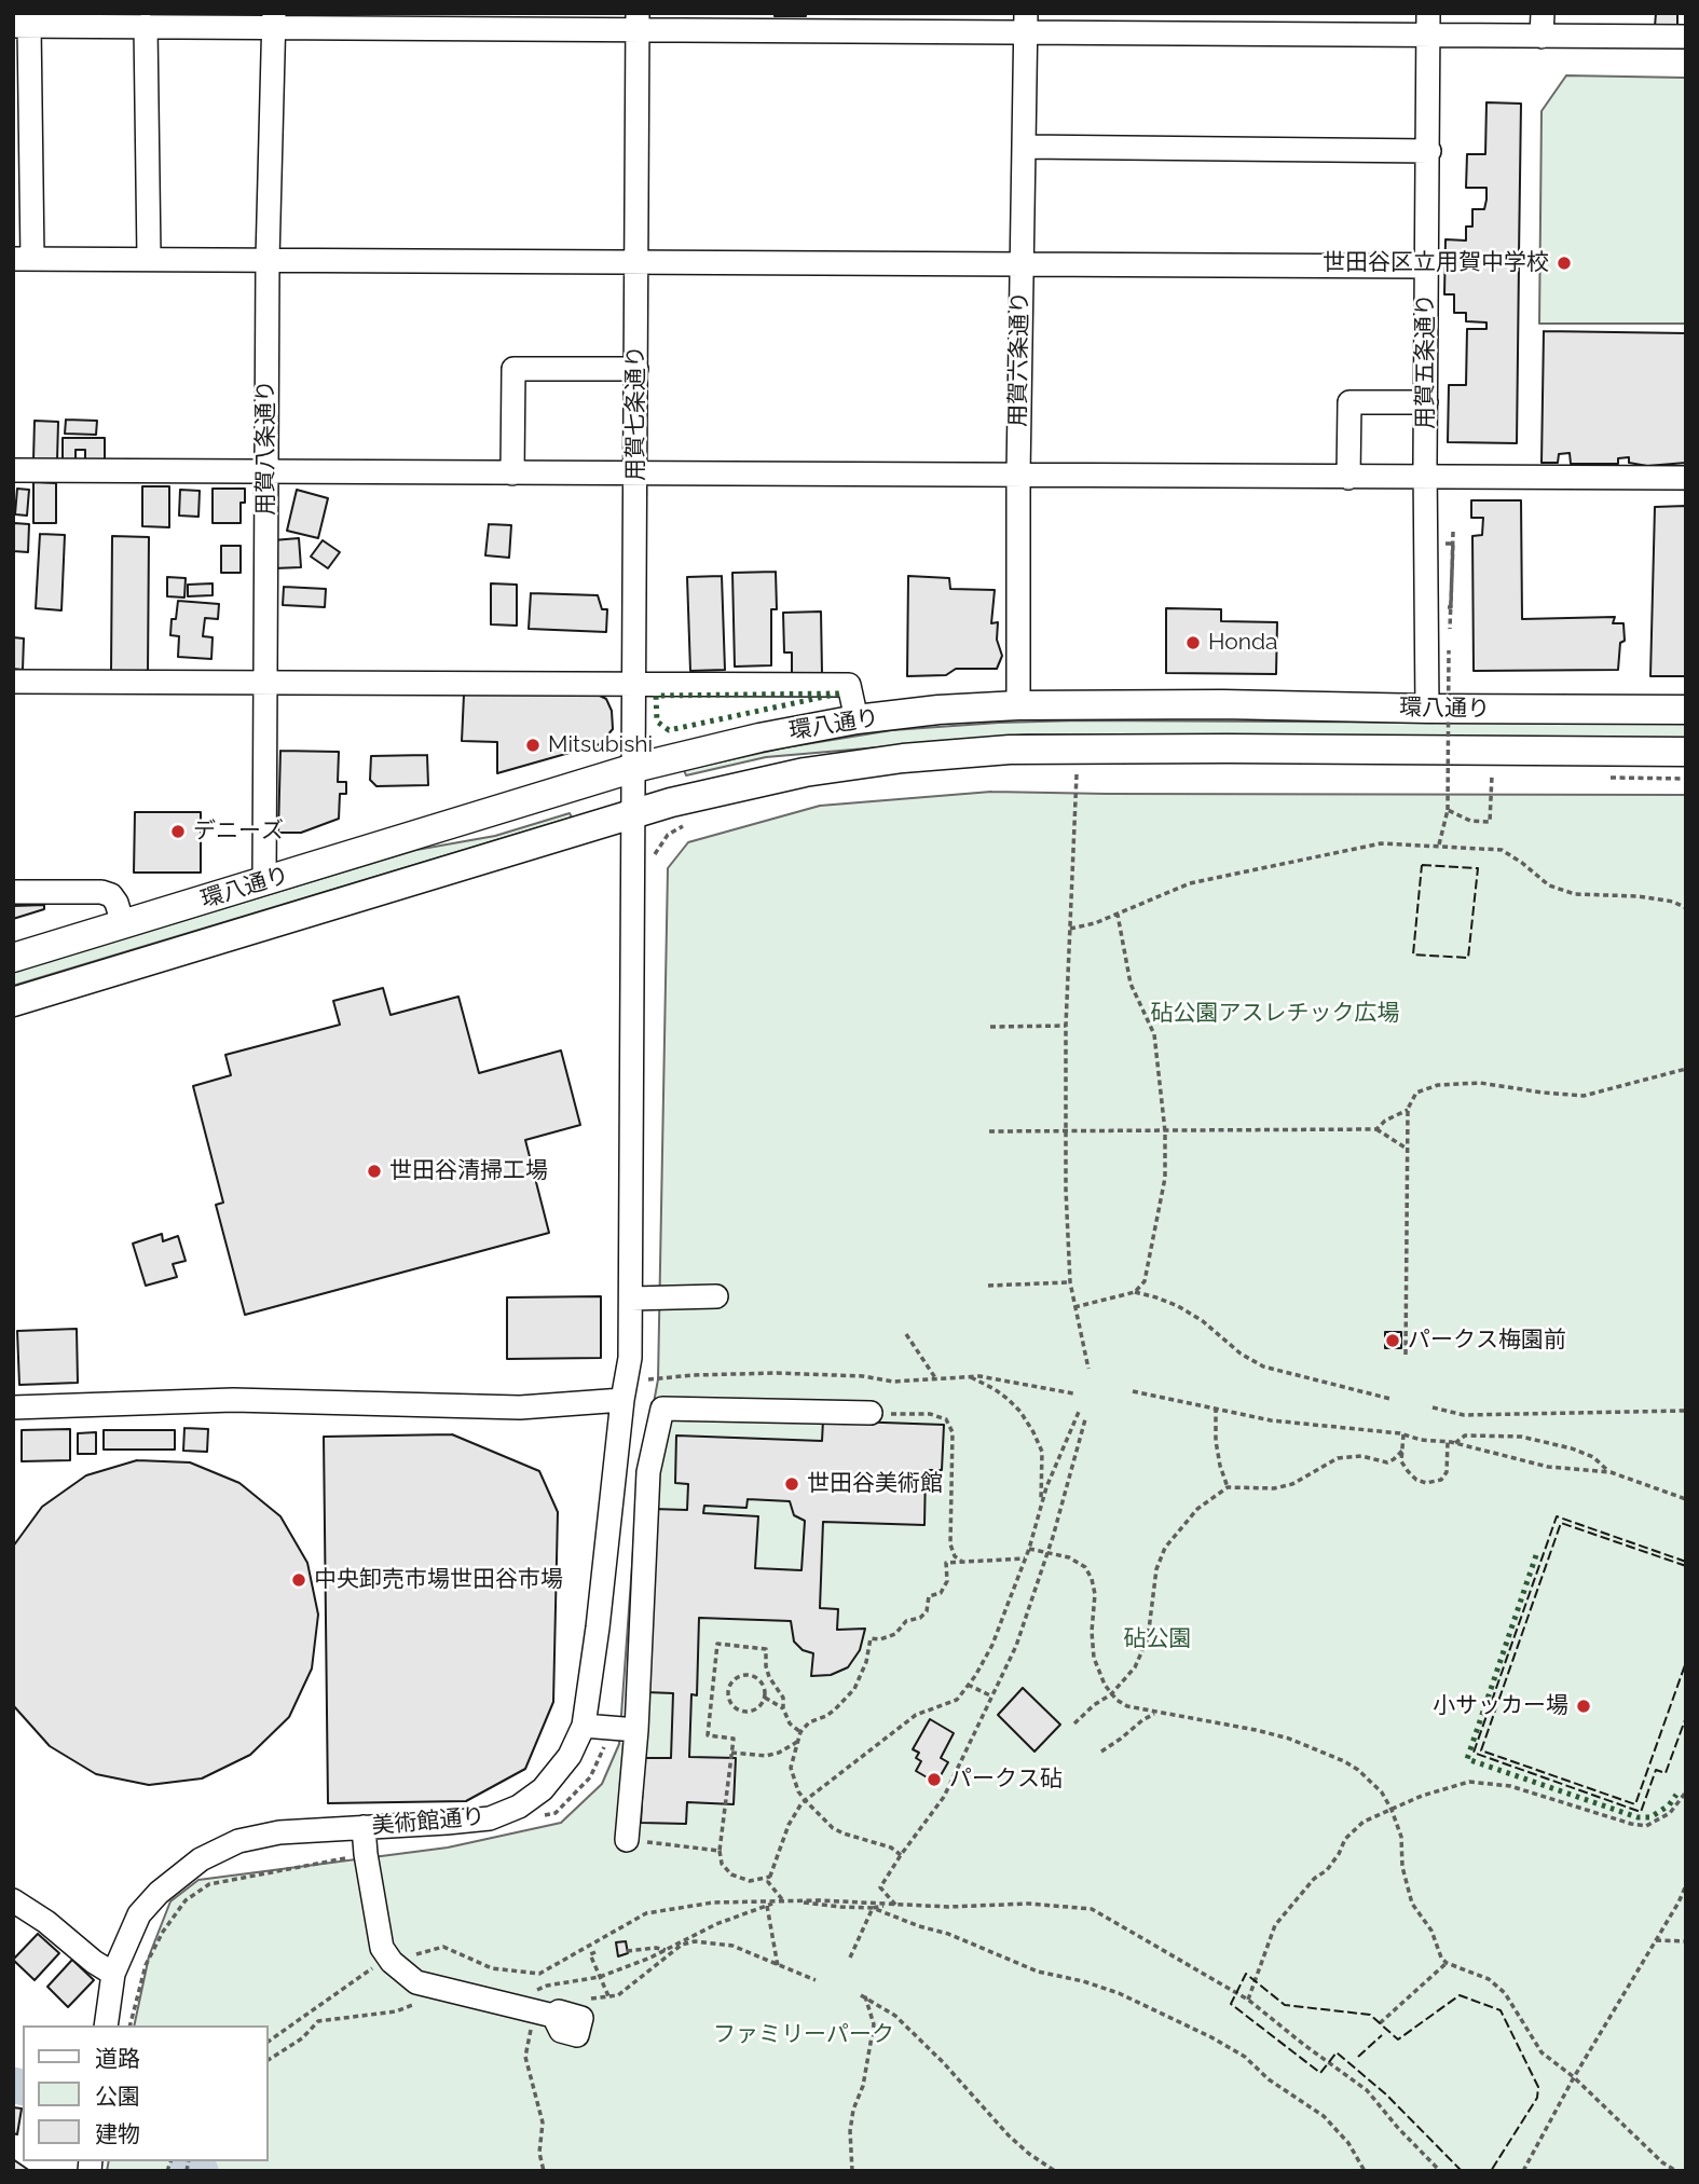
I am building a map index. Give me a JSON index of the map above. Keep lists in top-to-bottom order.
{
  "streets": {
    "main road": ["環八通り"],
    "street": [
      "用賀六条通り",
      "用賀五条通り",
      "用賀七条通り",
      "用賀八条通り",
      "美術館通り"
    ]
  },
  "crossings": [
    ["用賀六条通り", "環八通り"],
    ["用賀五条通り", "環八通り"],
    ["用賀七条通り", "環八通り"],
    ["用賀七条通り", "美術館通り"],
    ["用賀八条通り", "環八通り"]
  ],
  "parks": ["砧公園アスレチック広場", "砧公園", "ファミリーパーク"],
  "places": [
    "世田谷区立用賀中学校",
    "Honda",
    "Mitsubishi",
    "デニーズ",
    "世田谷清掃工場",
    "パークス梅園前",
    "世田谷美術館",
    "中央卸売市場世田谷市場",
    "小サッカー場",
    "パークス砧"
  ],
  "legend": ["道路", "公園", "建物"]
}
